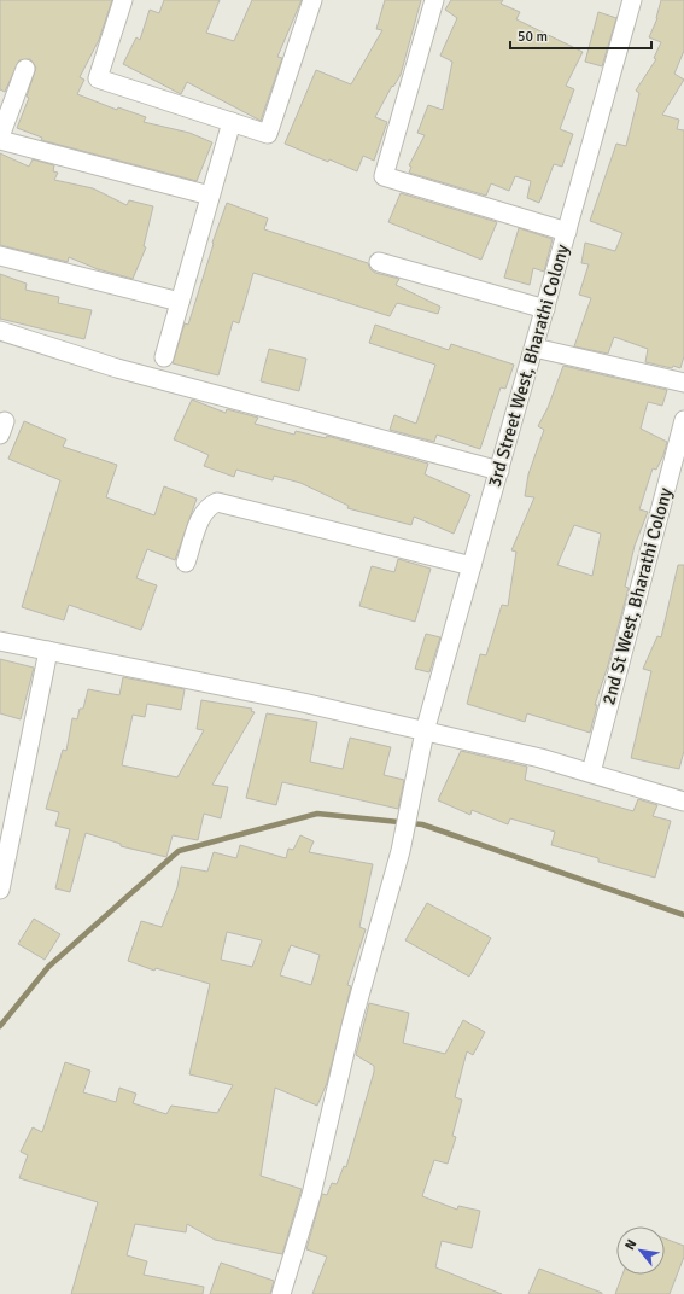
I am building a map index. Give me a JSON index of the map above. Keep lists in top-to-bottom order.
{
  "streets": {
    "street": ["3rd Street West, Bharathi Colony", "2nd St West, Bharathi Colony"]
  },
  "scale_bar": "50 m",
  "north": "top left"
}
